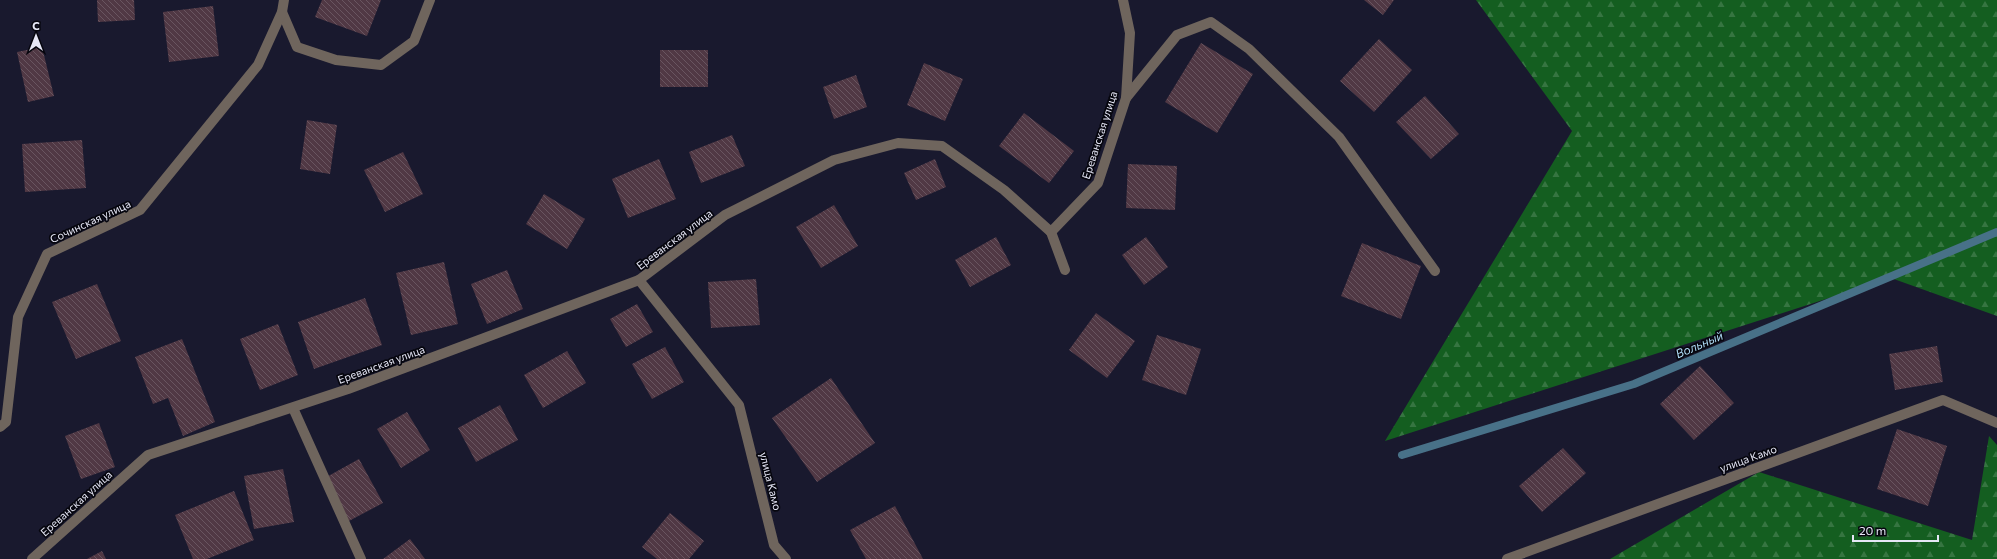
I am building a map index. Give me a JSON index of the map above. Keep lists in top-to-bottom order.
{
  "streets": {
    "street": ["Ереванская улица", "Сочинская улица", "улица Камо"]
  },
  "crossings": [
    ["Ереванская улица", "улица Камо"]
  ],
  "water": ["Вольный"],
  "scale_bar": "20 m",
  "north": "top"
}
